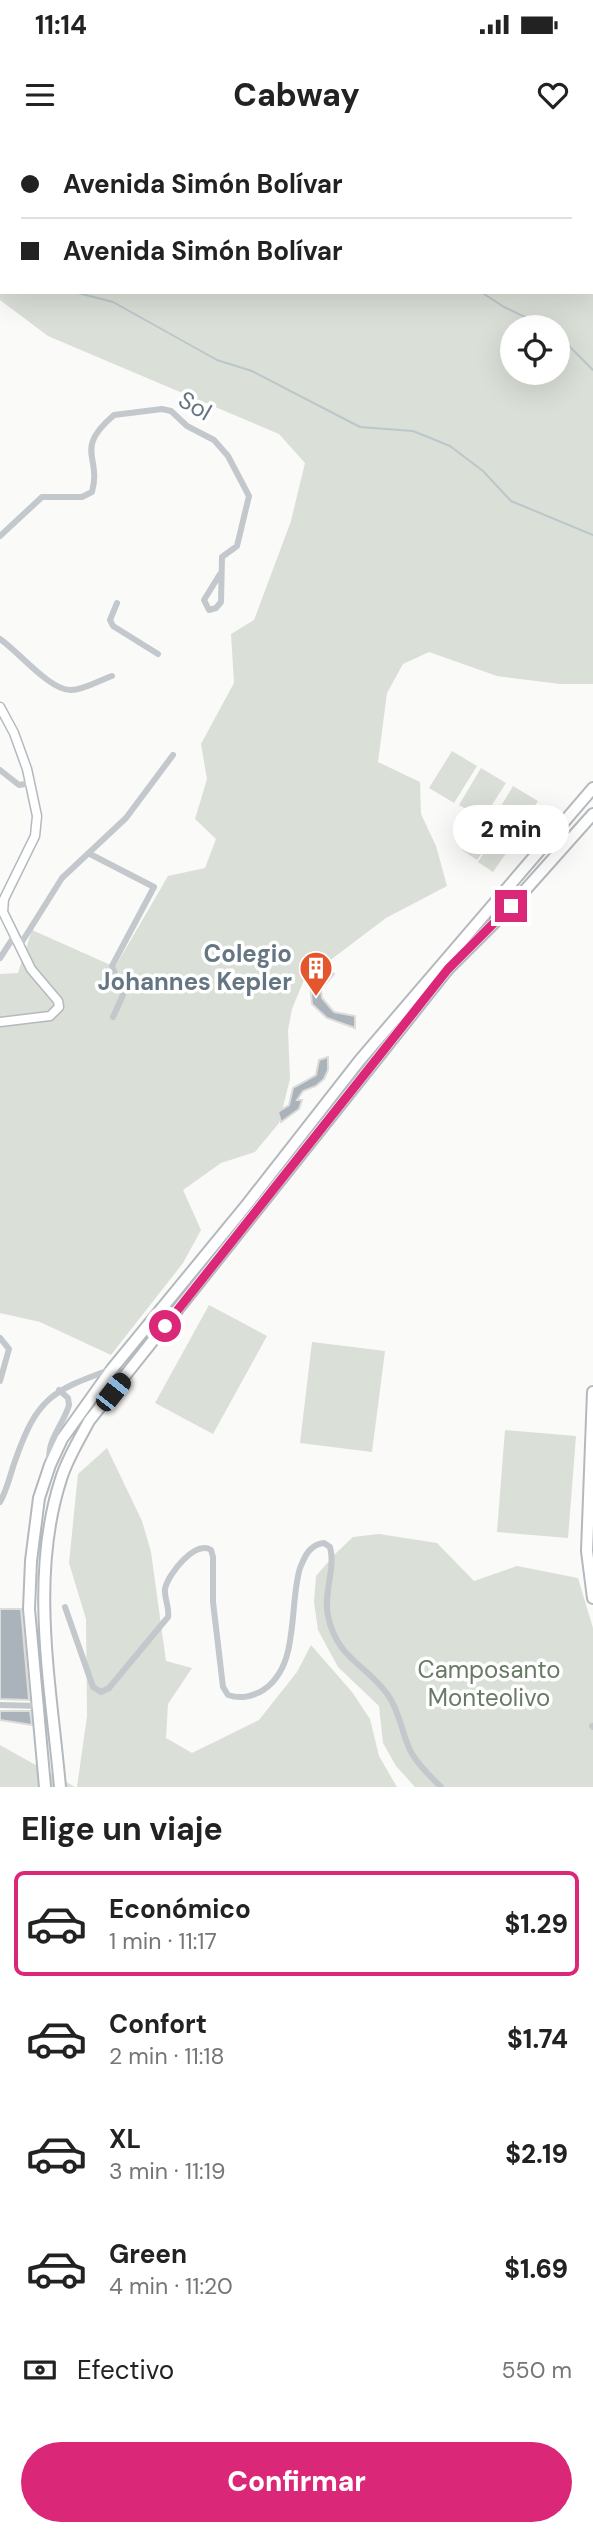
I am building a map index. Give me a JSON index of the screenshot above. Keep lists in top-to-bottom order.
{
  "streets": {
    "street": ["Sol"]
  },
  "parks": ["Camposanto Monteolivo"],
  "places": {
    "building": ["Colegio Johannes Kepler"]
  },
  "page": {
    "status": "11:14",
    "header": "Cabway",
    "banner": ["Avenida Simón Bolívar", "Avenida Simón Bolívar"],
    "bubble": "2 min",
    "heading": "Elige un viaje",
    "list": [
      {
        "name": "Económico",
        "note": "1 min · 11:17",
        "value": "$1.29"
      },
      {
        "name": "Confort",
        "note": "2 min · 11:18",
        "value": "$1.74"
      },
      {
        "name": "XL",
        "note": "3 min · 11:19",
        "value": "$2.19"
      },
      {
        "name": "Green",
        "note": "4 min · 11:20",
        "value": "$1.69"
      }
    ],
    "pay": ["Efectivo", "550 m"],
    "buttons": "Confirmar"
  }
}
